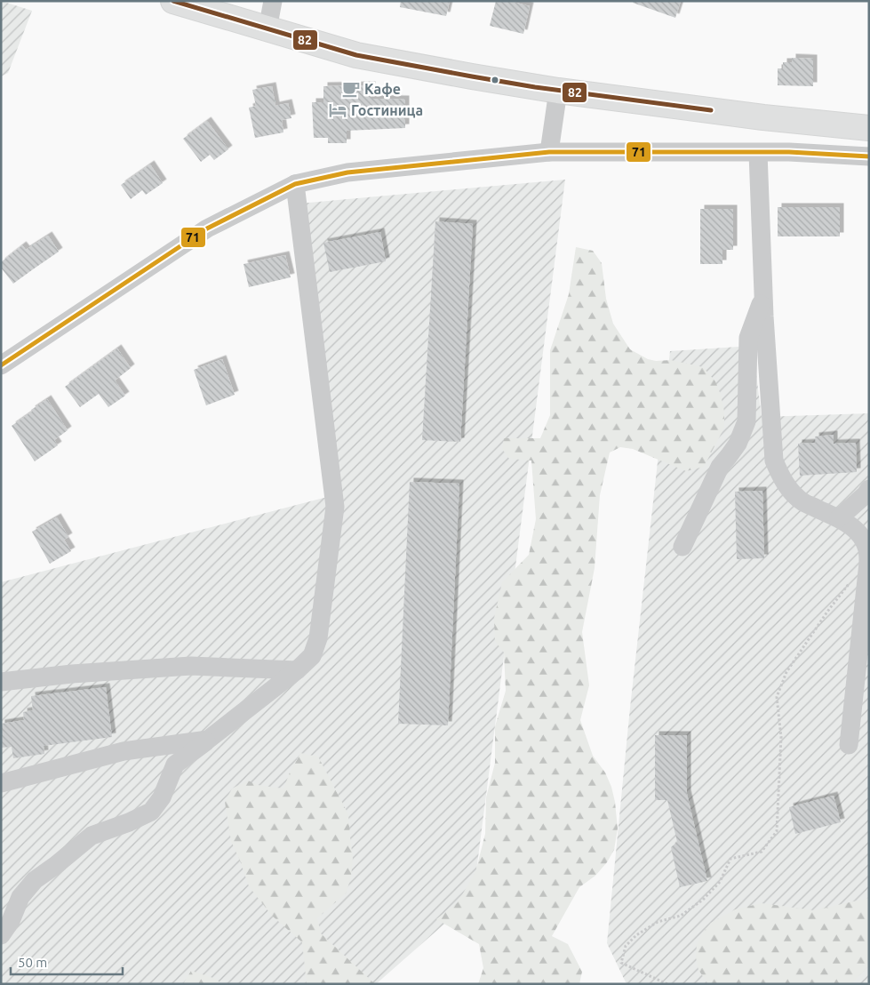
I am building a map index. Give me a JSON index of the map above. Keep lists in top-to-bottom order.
{
  "places": {
    "cafe": ["Кафе"],
    "hotel": ["Гостиница"]
  },
  "lines": ["transit line 82", "transit line 71"],
  "scale_bar": "50 m"
}
